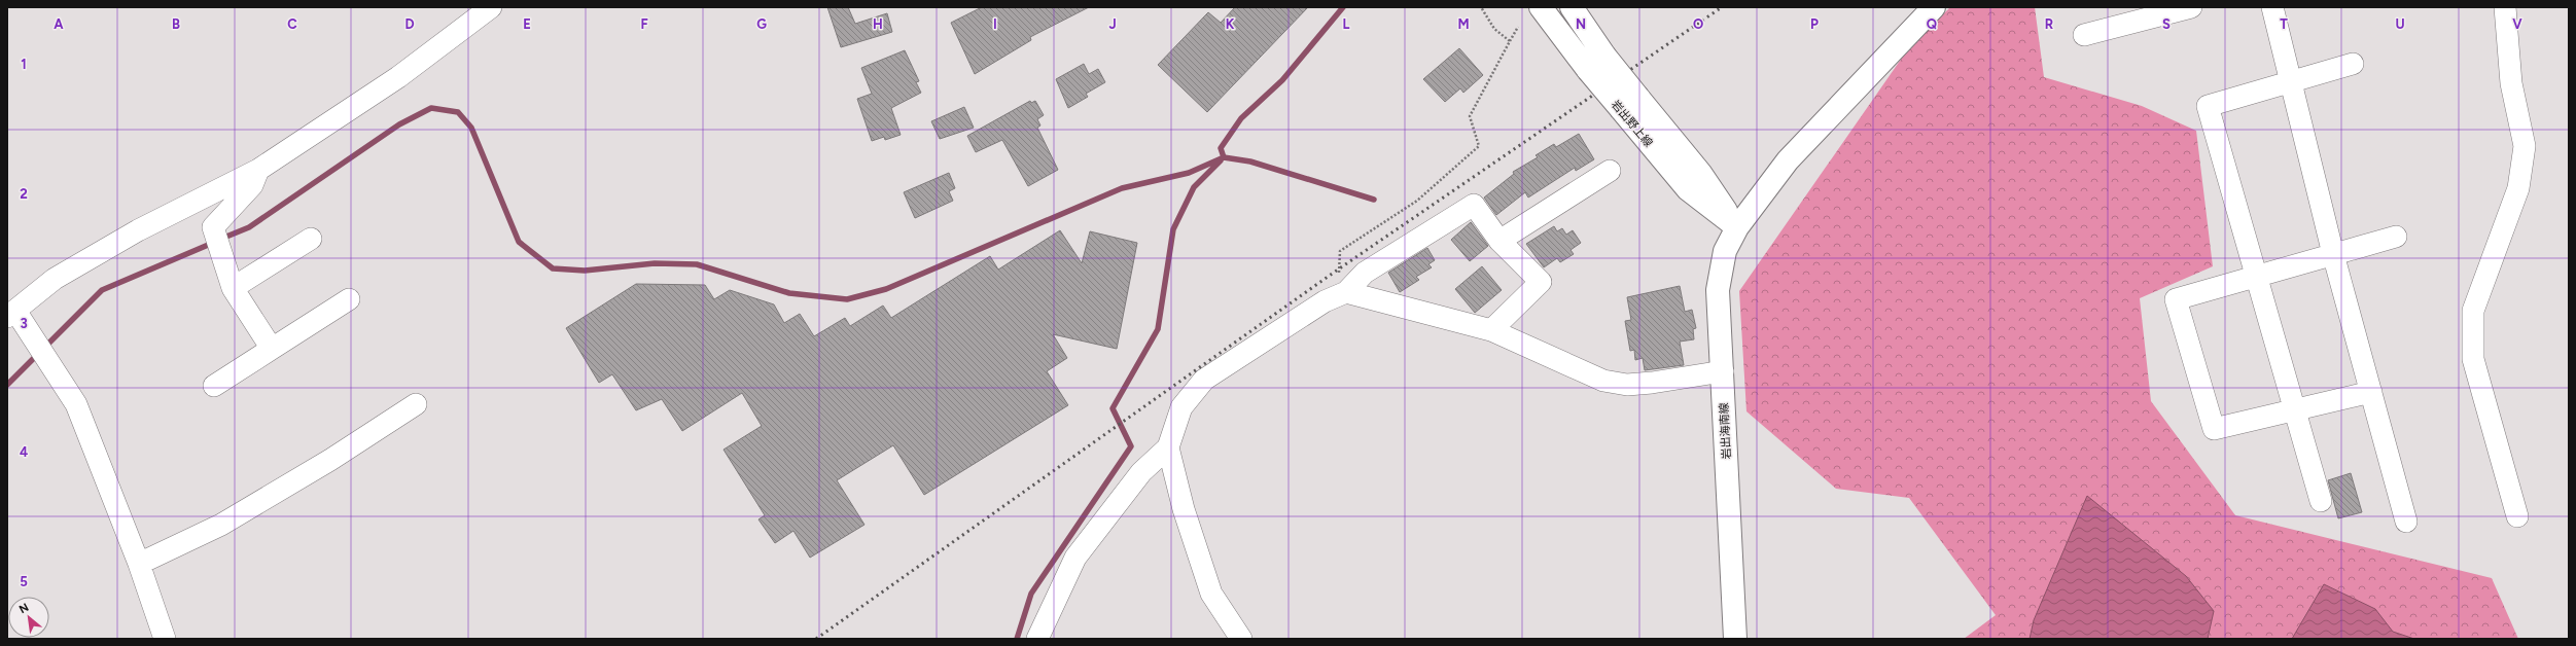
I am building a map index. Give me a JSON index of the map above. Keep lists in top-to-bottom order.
{
  "streets": {
    "main road": ["岩出野上線", "岩出海南線"]
  },
  "crossings": [
    ["岩出野上線", "岩出海南線"]
  ],
  "north": "top left",
  "grid": {
    "columns": [
      "A",
      "B",
      "C",
      "D",
      "E",
      "F",
      "G",
      "H",
      "I",
      "J",
      "K",
      "L",
      "M",
      "N",
      "O",
      "P",
      "Q",
      "R",
      "S",
      "T",
      "U",
      "V"
    ],
    "rows": [
      "1",
      "2",
      "3",
      "4",
      "5"
    ]
  }
}
